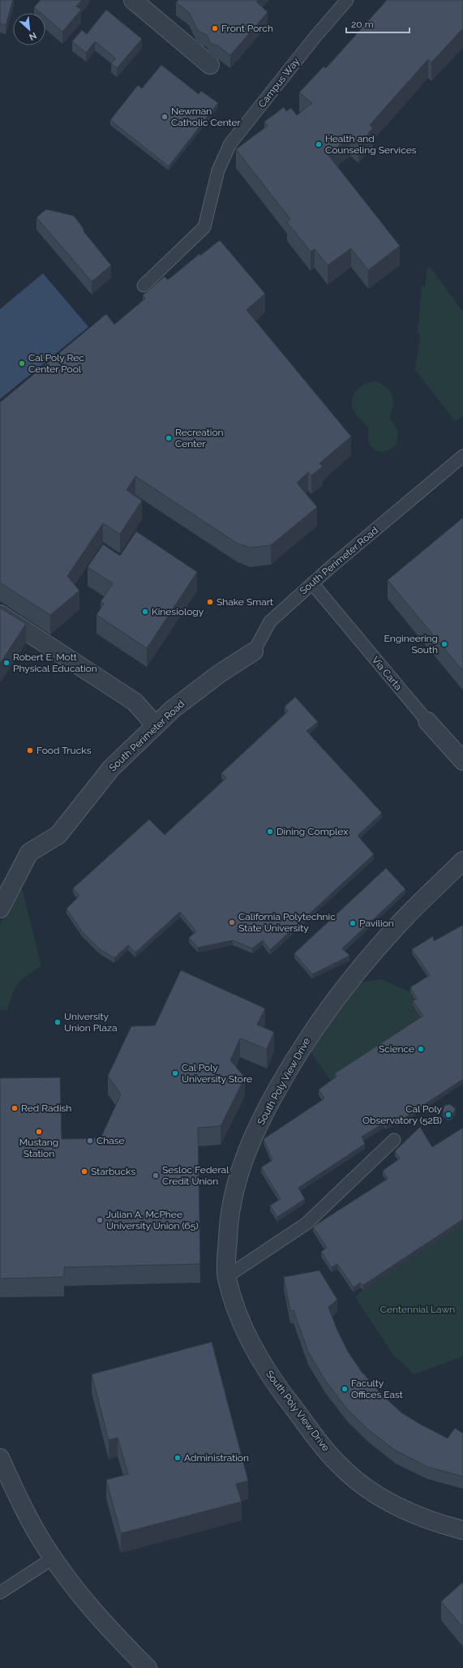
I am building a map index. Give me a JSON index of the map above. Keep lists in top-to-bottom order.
{
  "streets": {
    "street": ["South Perimeter Road", "Via Carta", "South Poly View Drive"],
    "lane": ["Campus Way"]
  },
  "crossings": [
    ["South Perimeter Road", "Via Carta"]
  ],
  "parks": ["Centennial Lawn"],
  "places": [
    "Front Porch",
    "Newman Catholic Center",
    "Health and Counseling Services",
    "Cal Poly Rec Center Pool",
    "Recreation Center",
    "Shake Smart",
    "Kinesiology",
    "Engineering South",
    "Robert E. Mott Physical Education",
    "Food Trucks",
    "Dining Complex",
    "California Polytechnic State University",
    "Pavilion",
    "University Union Plaza",
    "Science",
    "Cal Poly University Store",
    "Red Radish",
    "Cal Poly Observatory (52B)",
    "Mustang Station",
    "Chase",
    "Starbucks",
    "Sesloc Federal Credit Union",
    "Julian A. McPhee University Union (65)",
    "Faculty Offices East",
    "Administration"
  ],
  "scale_bar": "20 m",
  "north": "bottom right"
}
